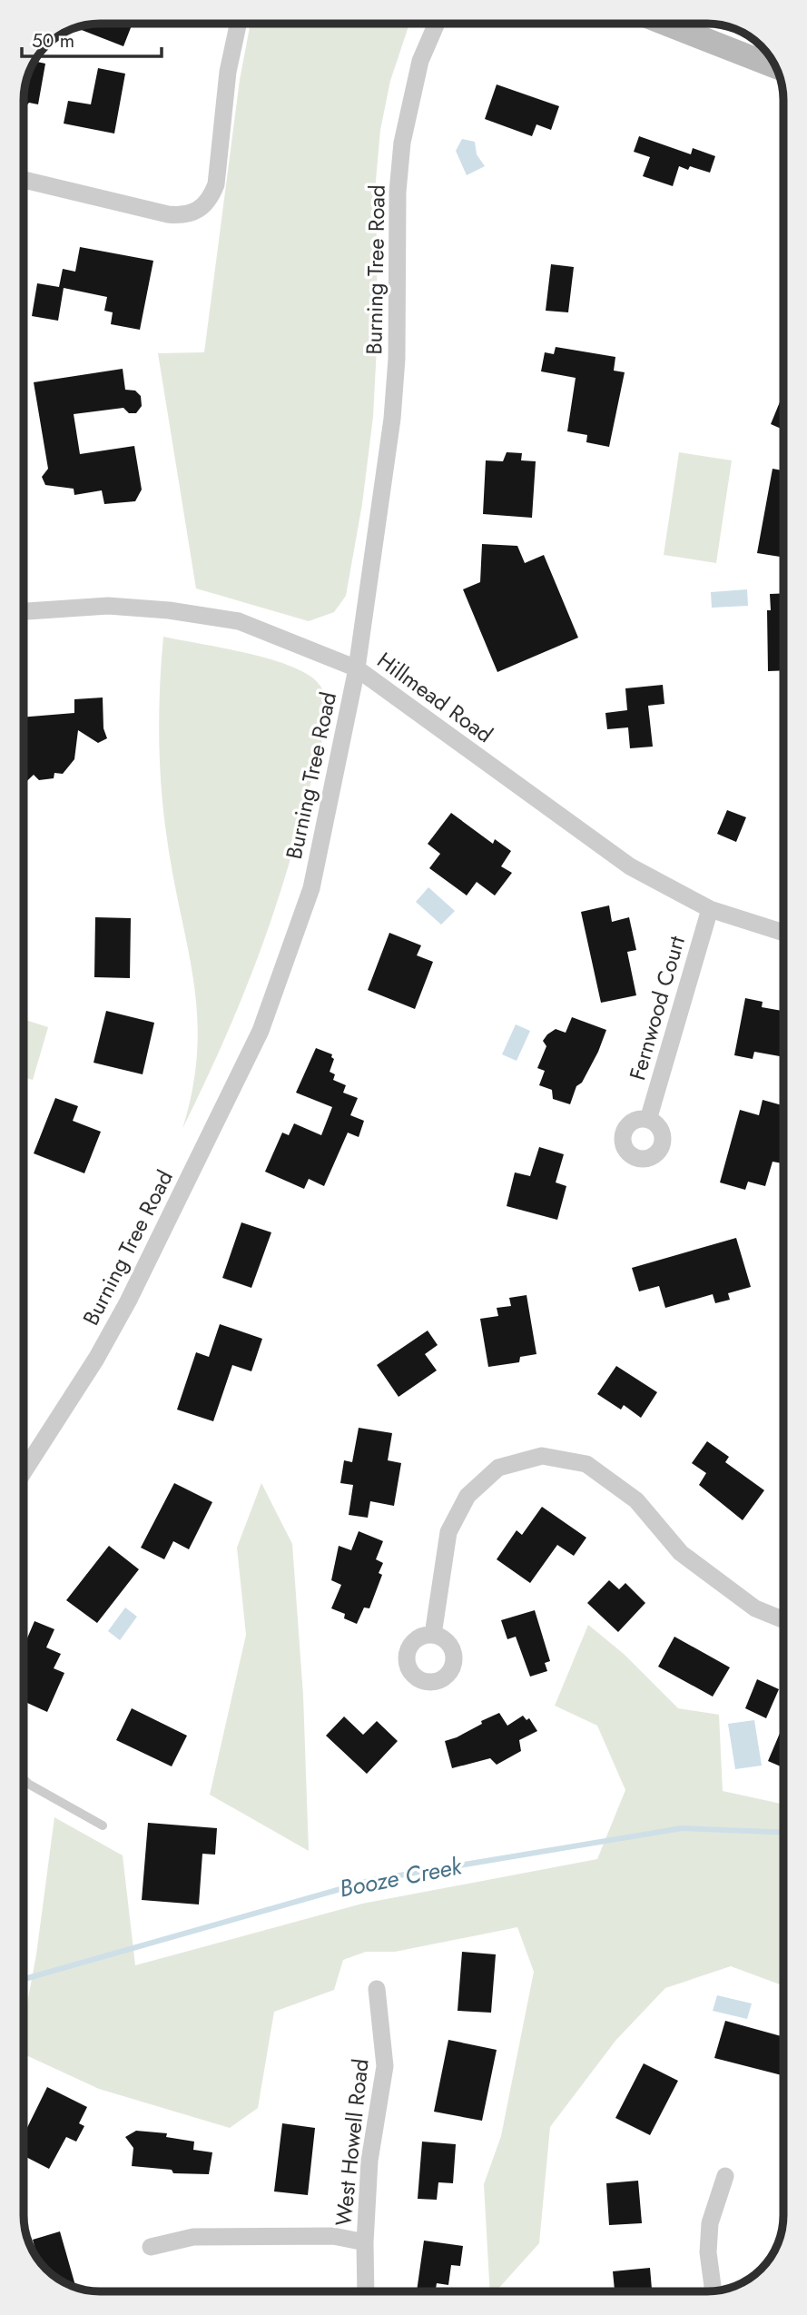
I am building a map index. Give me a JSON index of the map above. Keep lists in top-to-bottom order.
{
  "streets": {
    "street": [
      "Burning Tree Road",
      "Hillmead Road",
      "Fernwood Court",
      "West Howell Road"
    ]
  },
  "crossings": [
    ["Burning Tree Road", "Hillmead Road"],
    ["Hillmead Road", "Fernwood Court"]
  ],
  "water": ["Booze Creek"],
  "scale_bar": "50 m"
}
